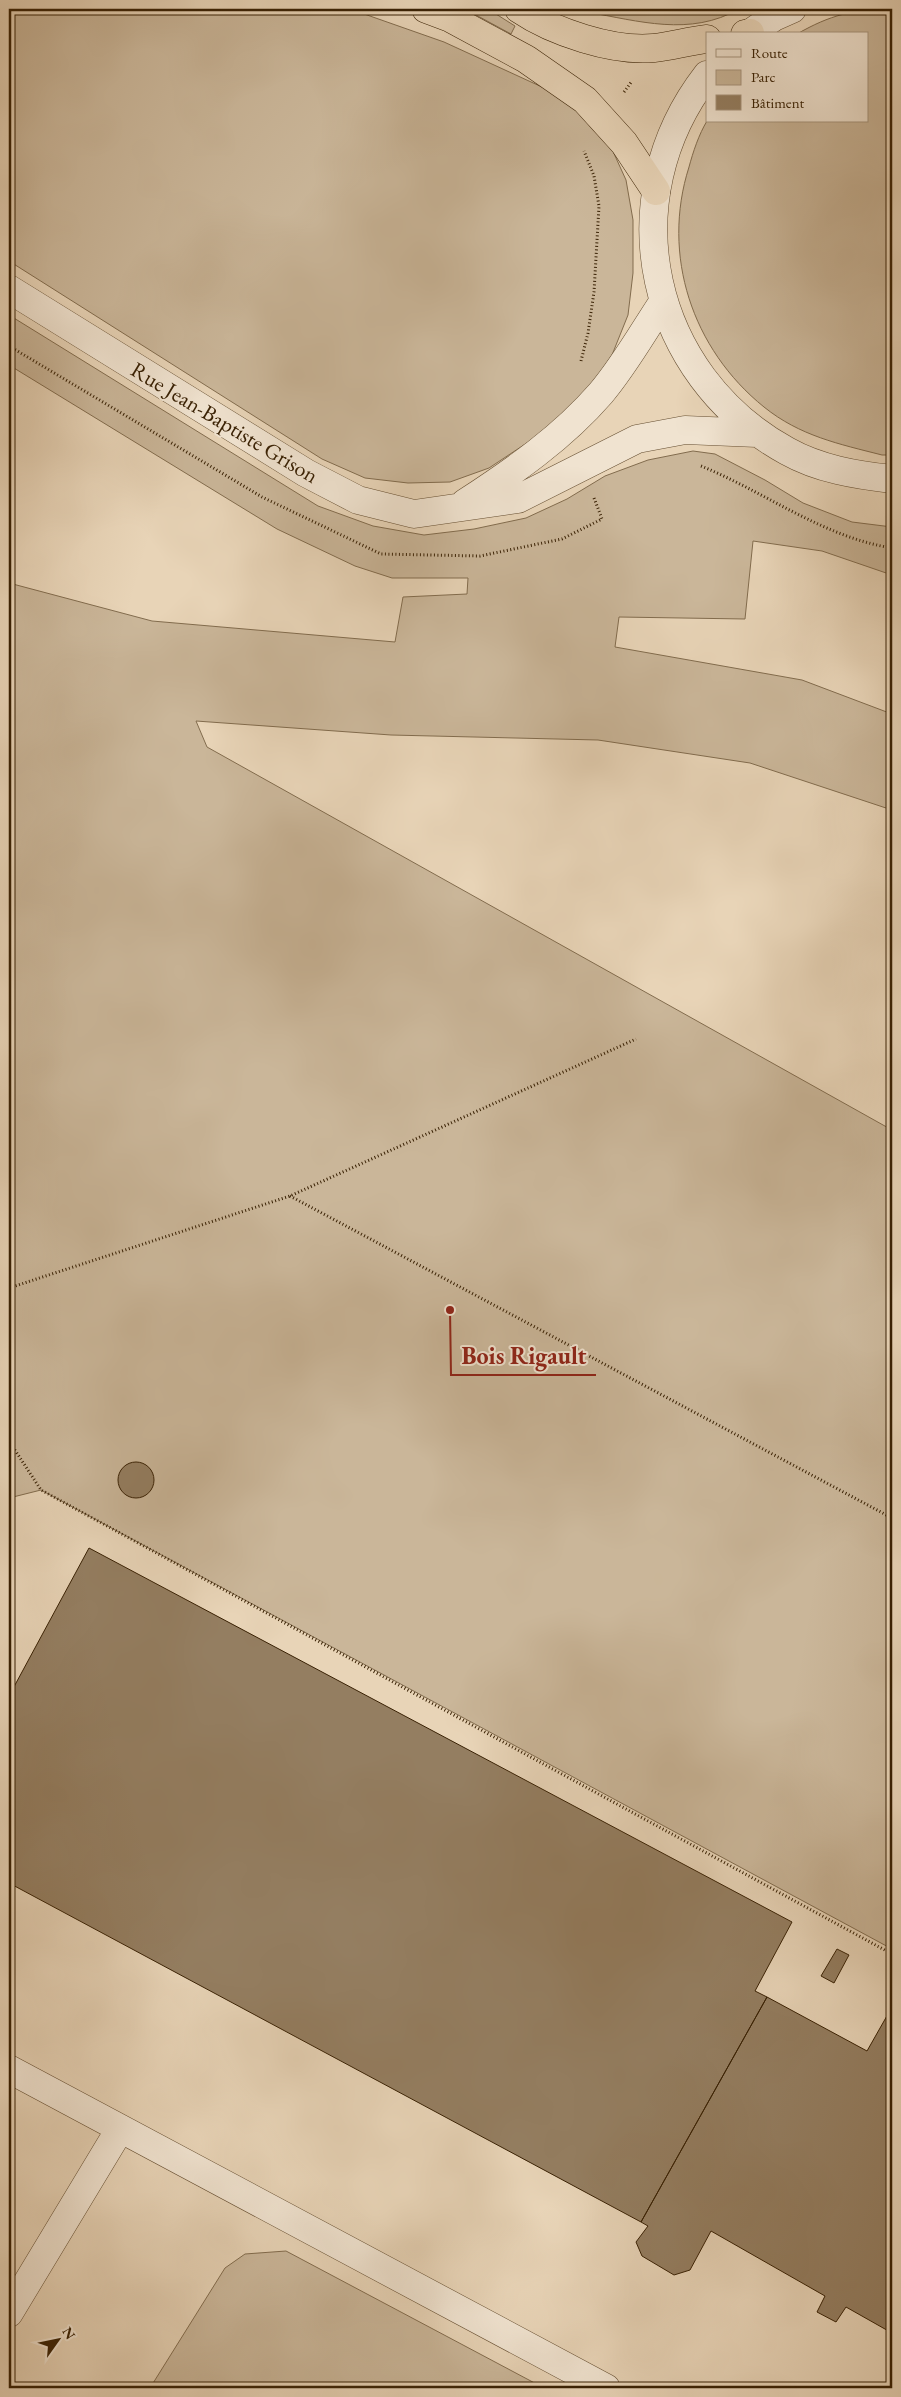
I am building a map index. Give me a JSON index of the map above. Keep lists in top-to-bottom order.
{
  "streets": {
    "street": ["Rue Jean-Baptiste Grison"]
  },
  "places": ["Bois Rigault"],
  "legend": ["Route", "Parc", "Bâtiment"],
  "north": "top right"
}
